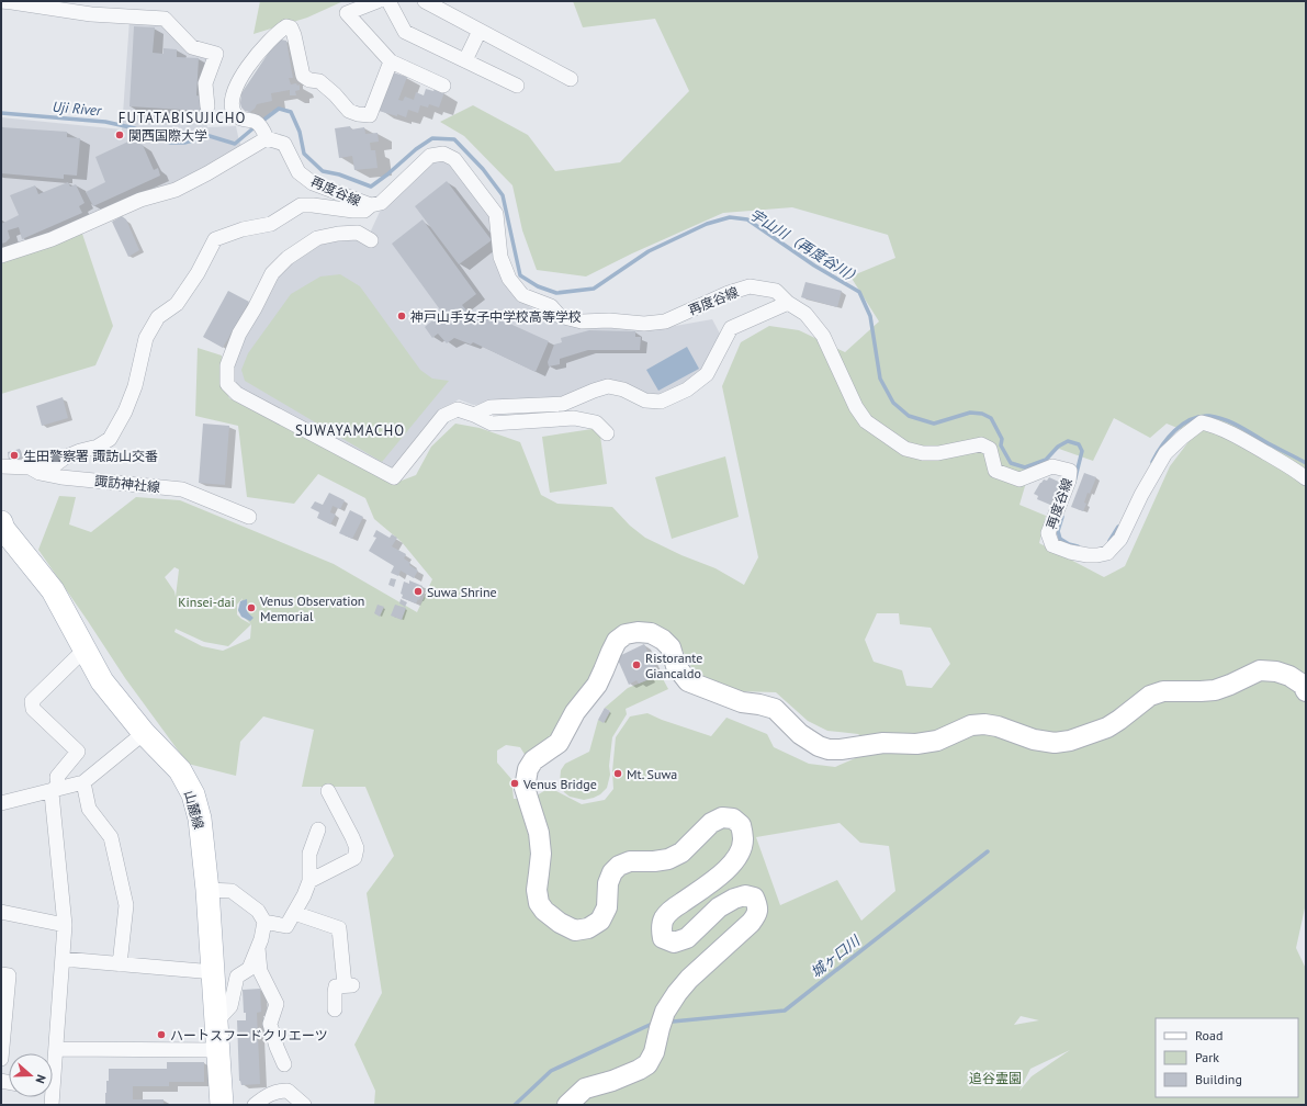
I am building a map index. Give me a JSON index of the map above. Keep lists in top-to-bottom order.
{
  "streets": {
    "main road": ["山麓線"],
    "street": ["再度谷線", "諏訪神社線"]
  },
  "districts": ["FUTATABISUJICHO", "SUWAYAMACHO"],
  "water": ["Uji River", "宇山川（再度谷川）", "城ヶ口川"],
  "parks": ["Kinsei-dai", "追谷霊園"],
  "places": [
    "関西国際大学",
    "神戸山手女子中学校高等学校",
    "生田警察署 諏訪山交番",
    "Suwa Shrine",
    "Venus Observation Memorial",
    "Ristorante Giancaldo",
    "Mt. Suwa",
    "Venus Bridge",
    "ハートスフードクリエーツ"
  ],
  "legend": ["Road", "Park", "Building"],
  "north": "right"
}
